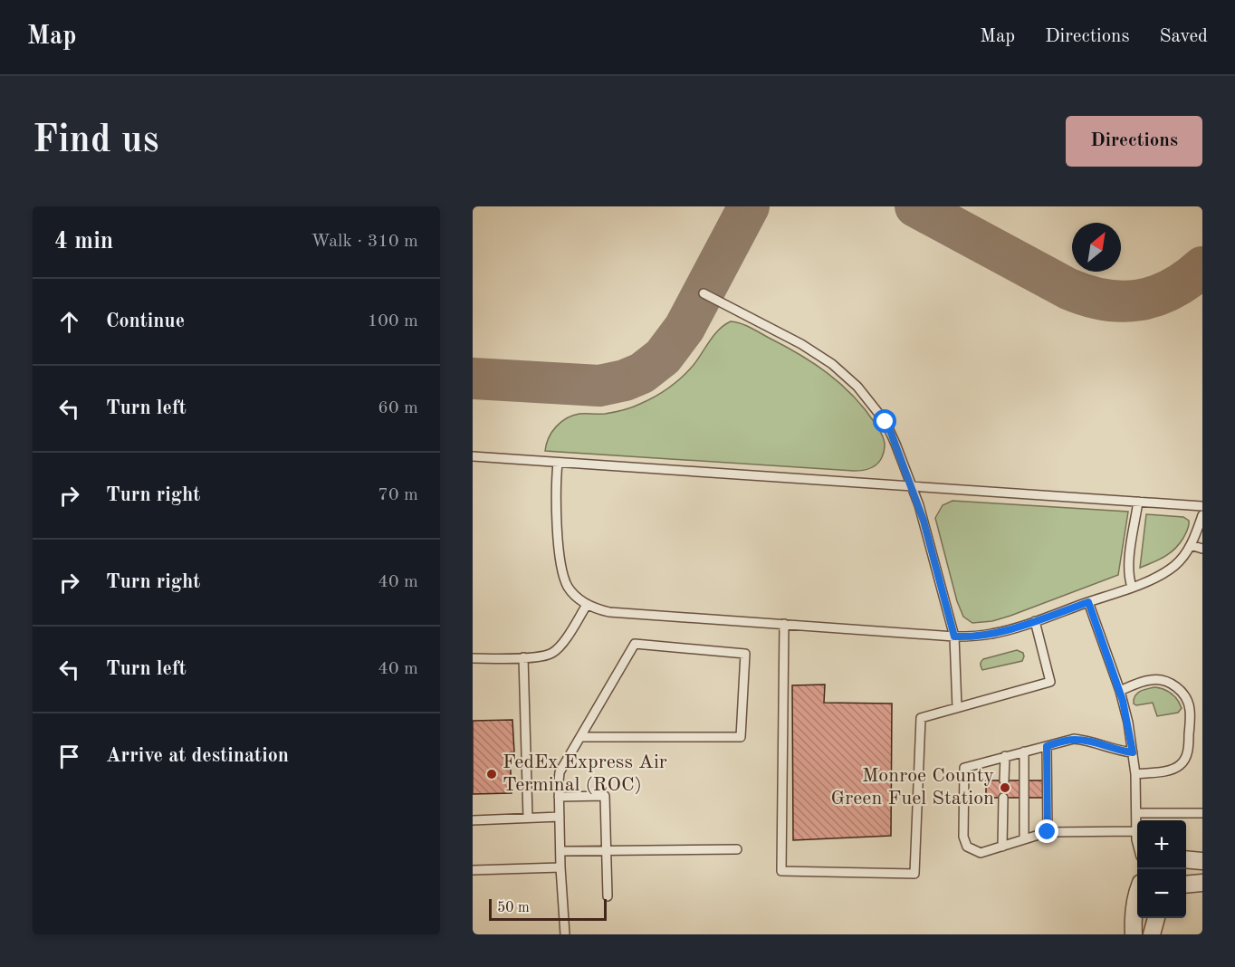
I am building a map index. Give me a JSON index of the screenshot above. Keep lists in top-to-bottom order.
{
  "places": ["FedEx Express Air Terminal (ROC)", "Monroe County Green Fuel Station"],
  "scale_bar": "50 m",
  "north": "top right",
  "page": {
    "header": "Map",
    "nav": ["Map", "Directions", "Saved"],
    "buttons": "Directions",
    "title": "Find us",
    "heading": ["4 min", "Walk · 310 m"],
    "list": [
      ["Continue", "100 m"],
      ["Turn left", "60 m"],
      ["Turn right", "70 m"],
      ["Turn right", "40 m"],
      ["Turn left", "40 m"],
      "Arrive at destination"
    ],
    "map_buttons": ["+", "−"],
    "scale": "50 m"
  }
}
